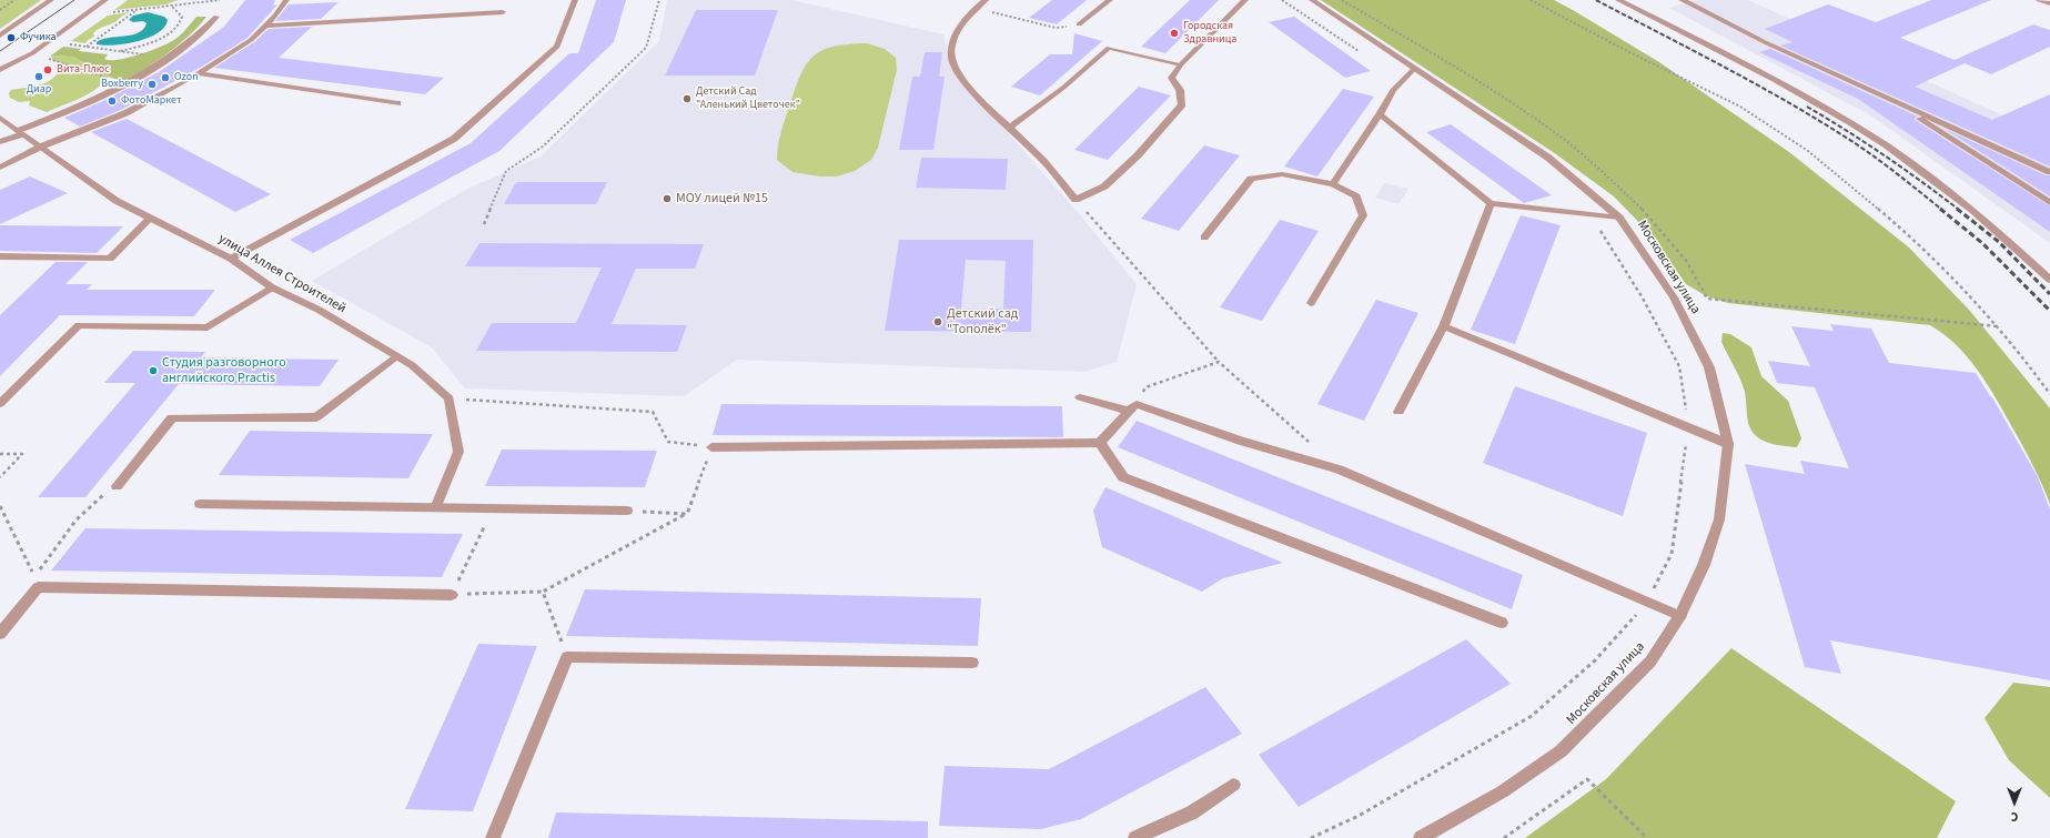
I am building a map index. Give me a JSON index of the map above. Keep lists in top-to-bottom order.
{
  "streets": {
    "street": ["Московская улица", "улица Аллея Строителей"]
  },
  "places": [
    "Городская Здравница",
    "Фучика",
    "Вита-Плюс",
    "Диар",
    "Ozon",
    "Boxberry",
    "Детский Сад \"Аленький Цветочек\"",
    "ФотоМаркет",
    "МОУ лицей №15",
    "Детский сад \"Тополёк\"",
    "Студия разговорного английского Practis"
  ],
  "north": "bottom"
}
